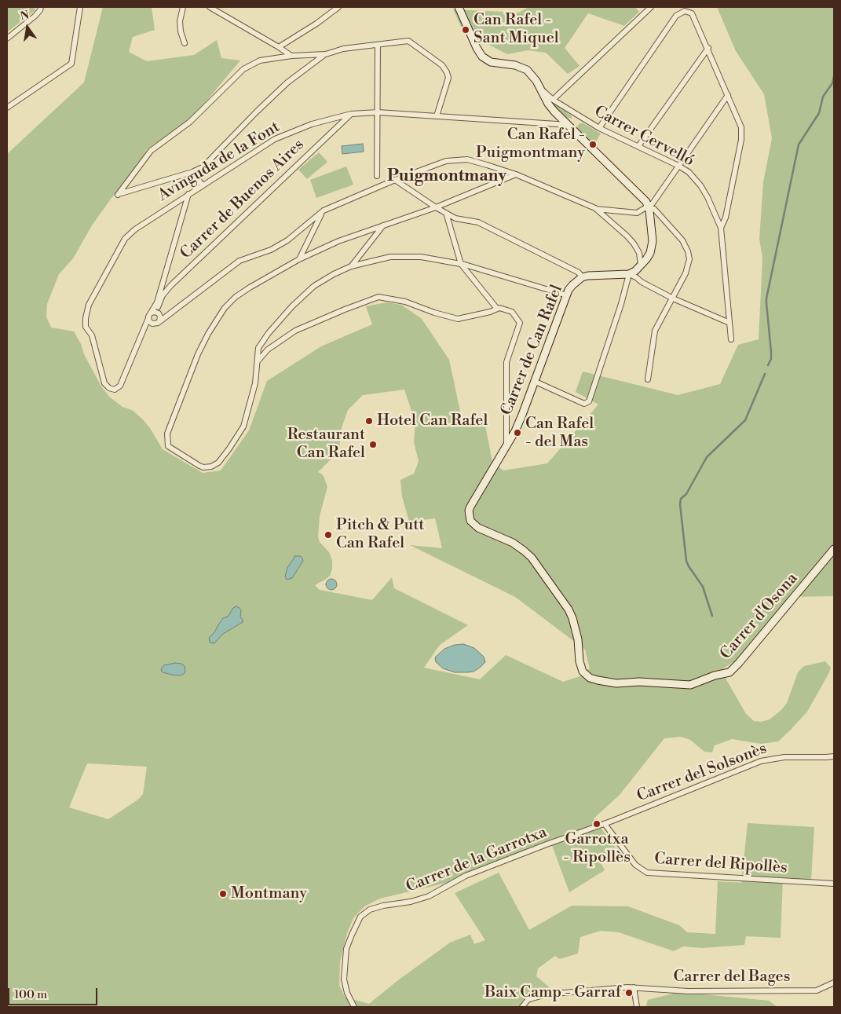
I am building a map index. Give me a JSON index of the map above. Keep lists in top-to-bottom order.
{
  "streets": {
    "street": [
      "Carrer Cervelló",
      "Avinguda de la Font",
      "Carrer de Buenos Aires",
      "Carrer de Can Rafel",
      "Carrer d'Osona",
      "Carrer del Solsonès",
      "Carrer de la Garrotxa",
      "Carrer del Ripollès",
      "Carrer del Bages"
    ]
  },
  "crossings": [
    ["Avinguda de la Font", "Carrer de Buenos Aires"],
    ["Carrer de Can Rafel", "Carrer d'Osona"],
    ["Carrer del Solsonès", "Carrer de la Garrotxa"],
    ["Carrer del Solsonès", "Carrer del Ripollès"],
    ["Carrer de la Garrotxa", "Carrer del Ripollès"]
  ],
  "districts": ["Puigmontmany"],
  "places": [
    "Can Rafel - Sant Miquel",
    "Can Rafel - Puigmontmany",
    "Hotel Can Rafel",
    "Can Rafel - del Mas",
    "Restaurant Can Rafel",
    "Pitch & Putt Can Rafel",
    "Garrotxa - Ripollès",
    "Montmany",
    "Baix Camp - Garraf"
  ],
  "scale_bar": "100 m",
  "north": "top"
}
